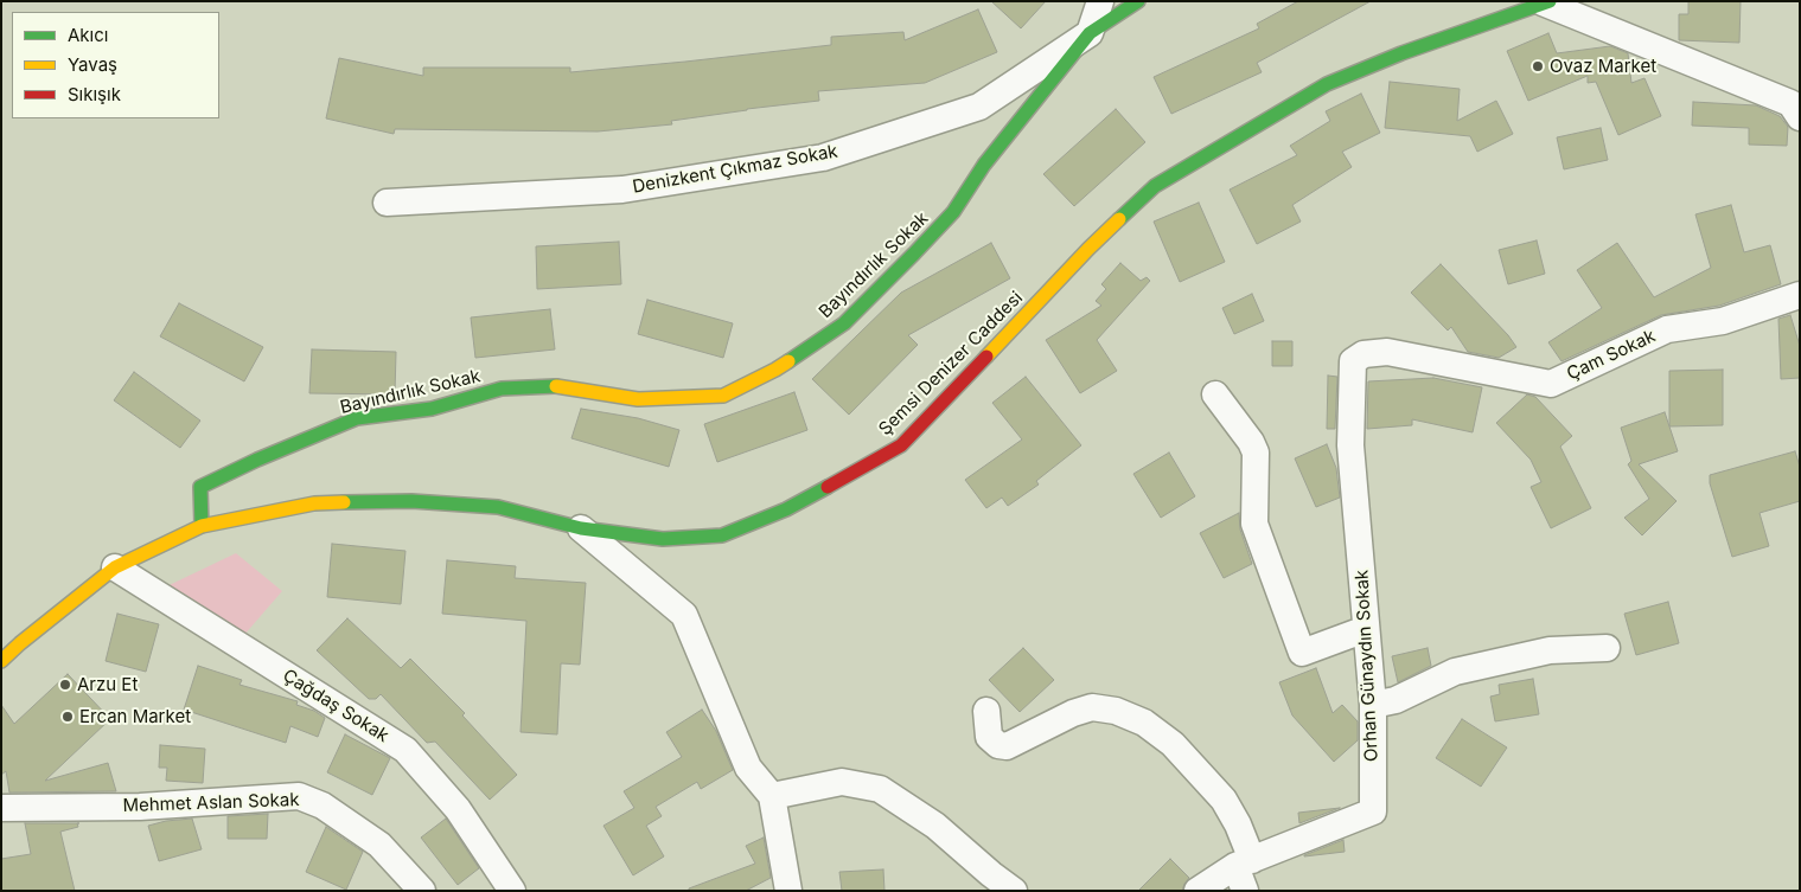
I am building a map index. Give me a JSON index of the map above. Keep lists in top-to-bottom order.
{
  "streets": {
    "main road": ["Bayındırlık Sokak", "Şemsi Denizer Caddesi"],
    "street": [
      "Denizkent Çıkmaz Sokak",
      "Çam Sokak",
      "Orhan Günaydın Sokak",
      "Çağdaş Sokak",
      "Mehmet Aslan Sokak"
    ]
  },
  "crossings": [
    ["Denizkent Çıkmaz Sokak", "Bayındırlık Sokak"],
    ["Bayındırlık Sokak", "Şemsi Denizer Caddesi"],
    ["Çam Sokak", "Orhan Günaydın Sokak"],
    ["Şemsi Denizer Caddesi", "Çağdaş Sokak"]
  ],
  "places": ["Ovaz Market", "Arzu Et", "Ercan Market"],
  "legend": ["Akıcı", "Yavaş", "Sıkışık"]
}
